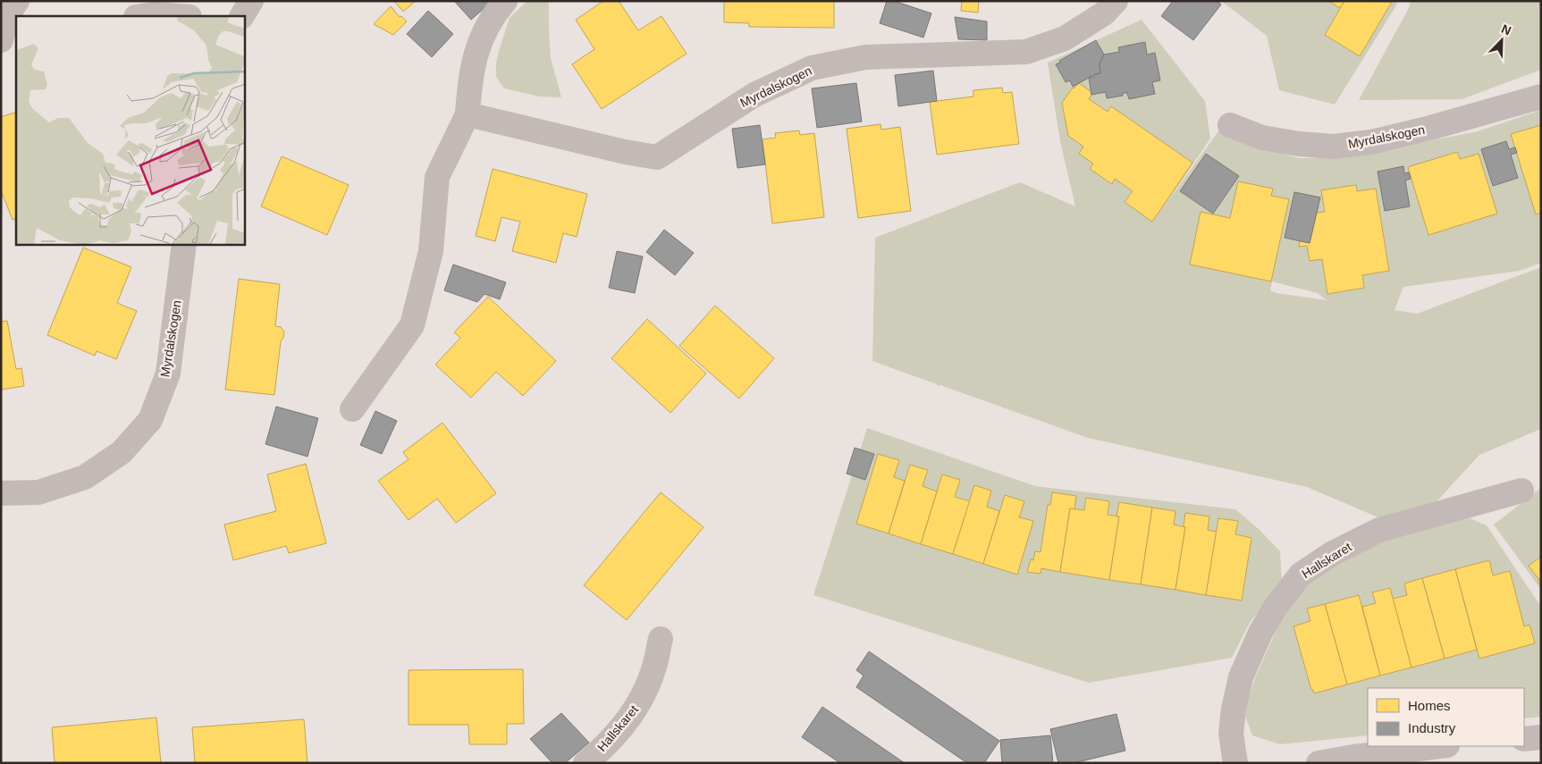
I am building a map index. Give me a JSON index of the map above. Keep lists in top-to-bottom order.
{
  "streets": {
    "street": ["Myrdalskogen", "Hallskaret"]
  },
  "legend": ["Homes", "Industry"],
  "north": "top right"
}
